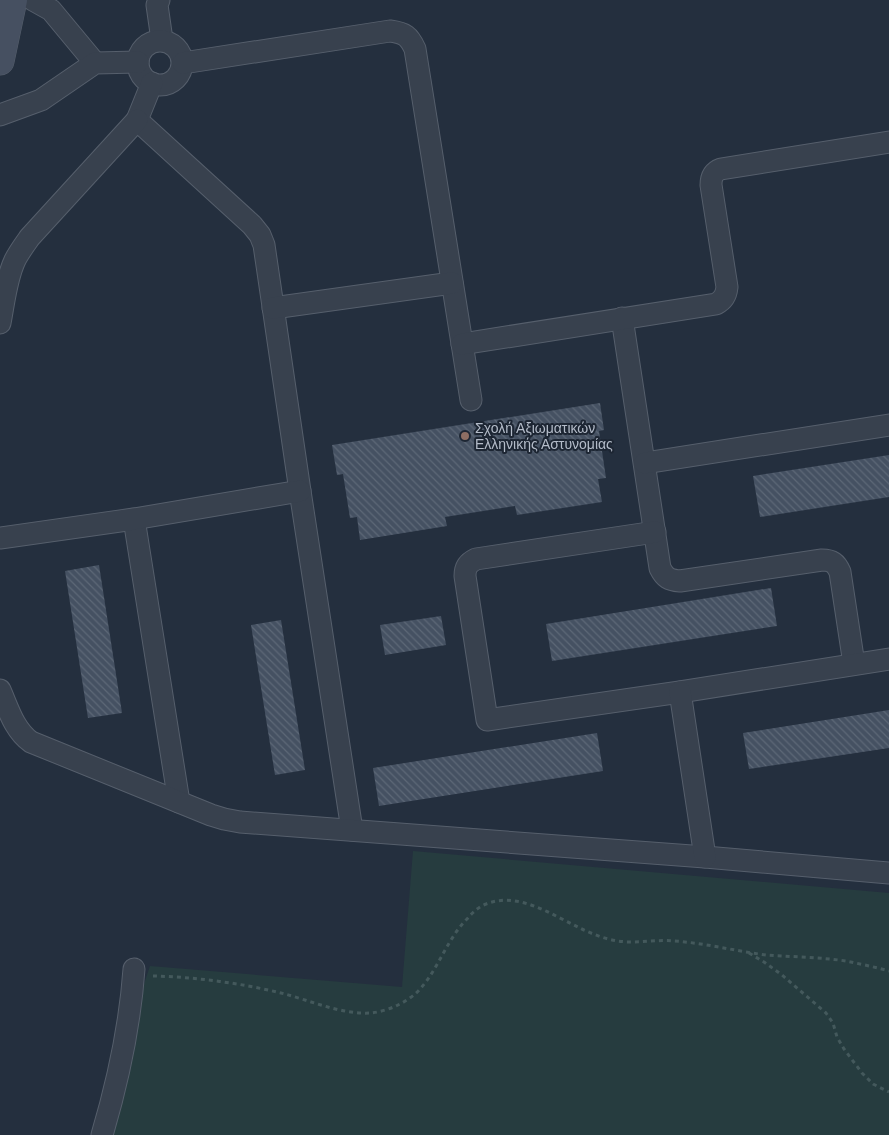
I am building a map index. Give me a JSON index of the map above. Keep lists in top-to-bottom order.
{
  "places": ["Σχολή Αξιωματικών Ελληνικής Αστυνομίας"]
}
